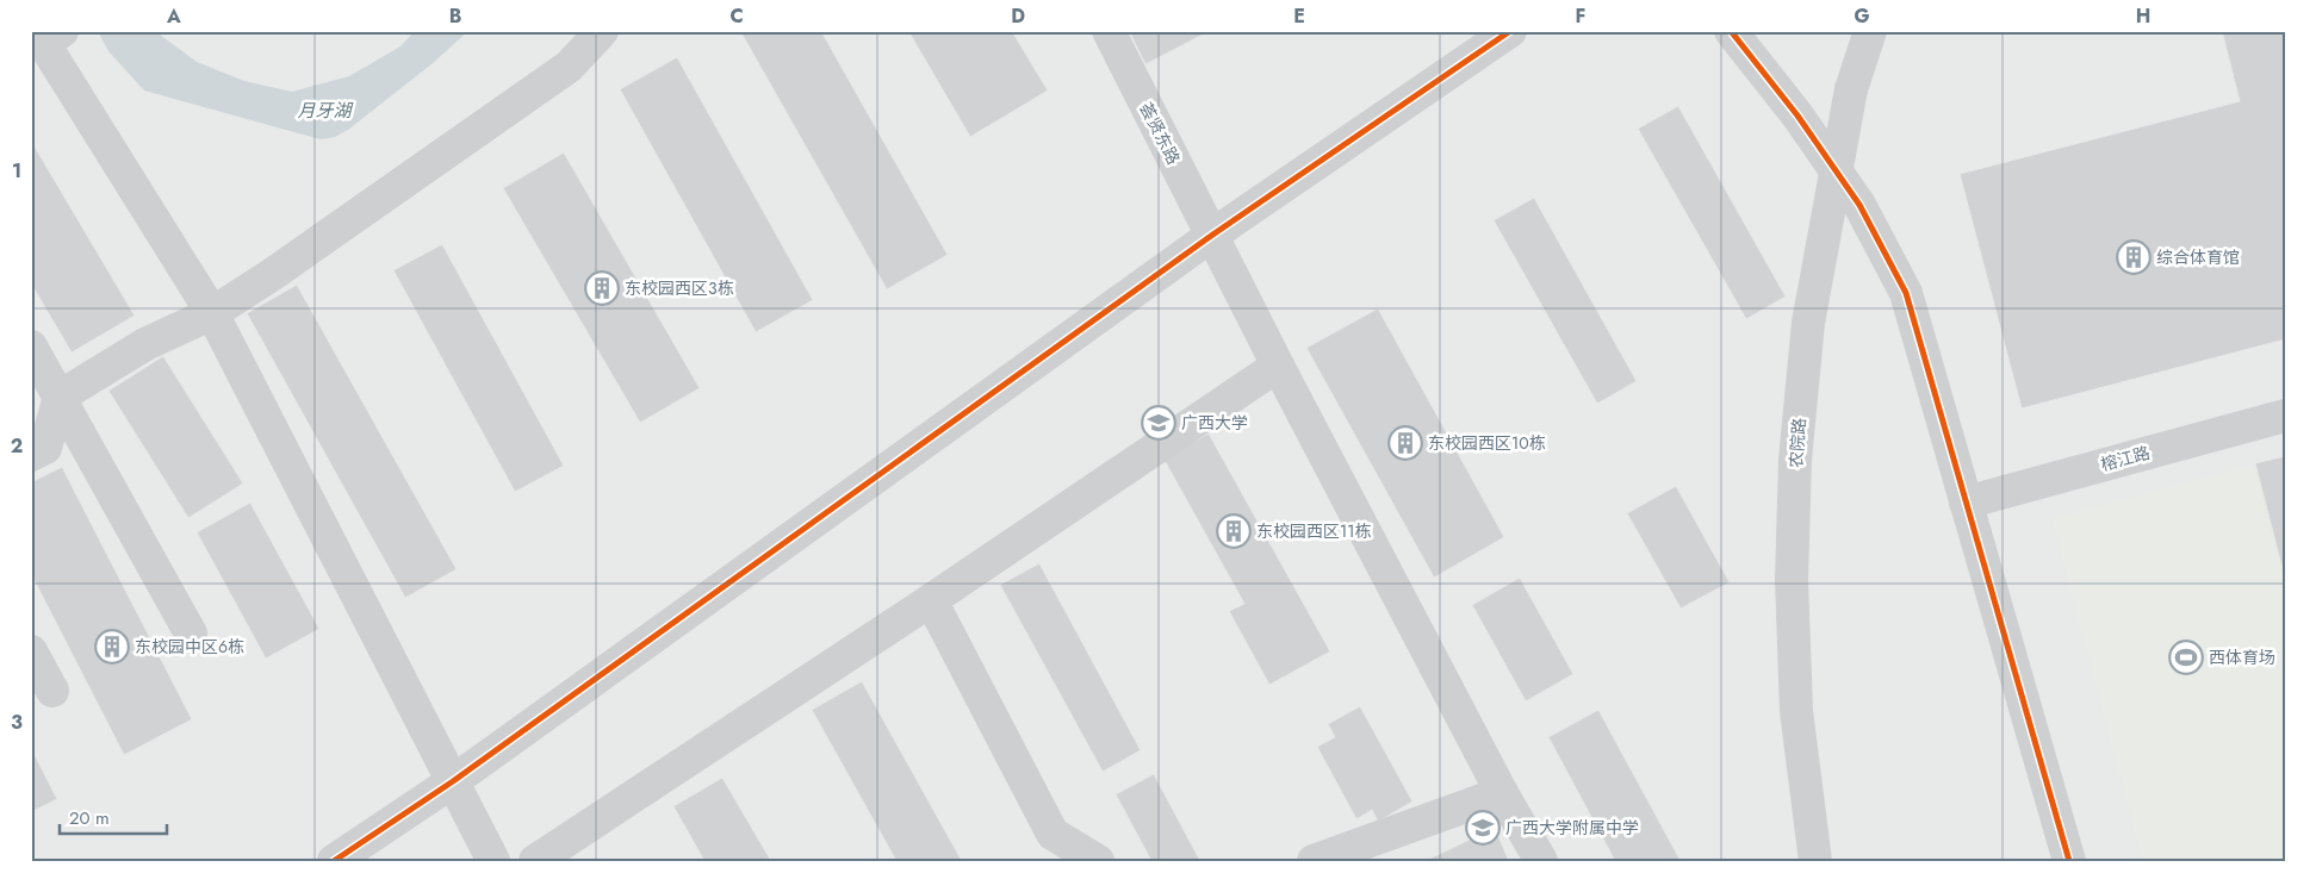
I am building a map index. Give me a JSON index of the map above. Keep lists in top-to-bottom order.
{
  "streets": {
    "street": ["荟贤东路", "农院路", "榕江路"]
  },
  "water": ["月牙湖"],
  "places": {
    "building": [
      "综合体育馆",
      "东校园西区3栋",
      "东校园西区10栋",
      "东校园西区11栋",
      "东校园中区6栋"
    ],
    "school or university": ["广西大学", "广西大学附属中学"],
    "sports": ["西体育场"]
  },
  "scale_bar": "20 m",
  "grid": {
    "columns": [
      "A",
      "B",
      "C",
      "D",
      "E",
      "F",
      "G",
      "H"
    ],
    "rows": ["1", "2", "3"]
  }
}
